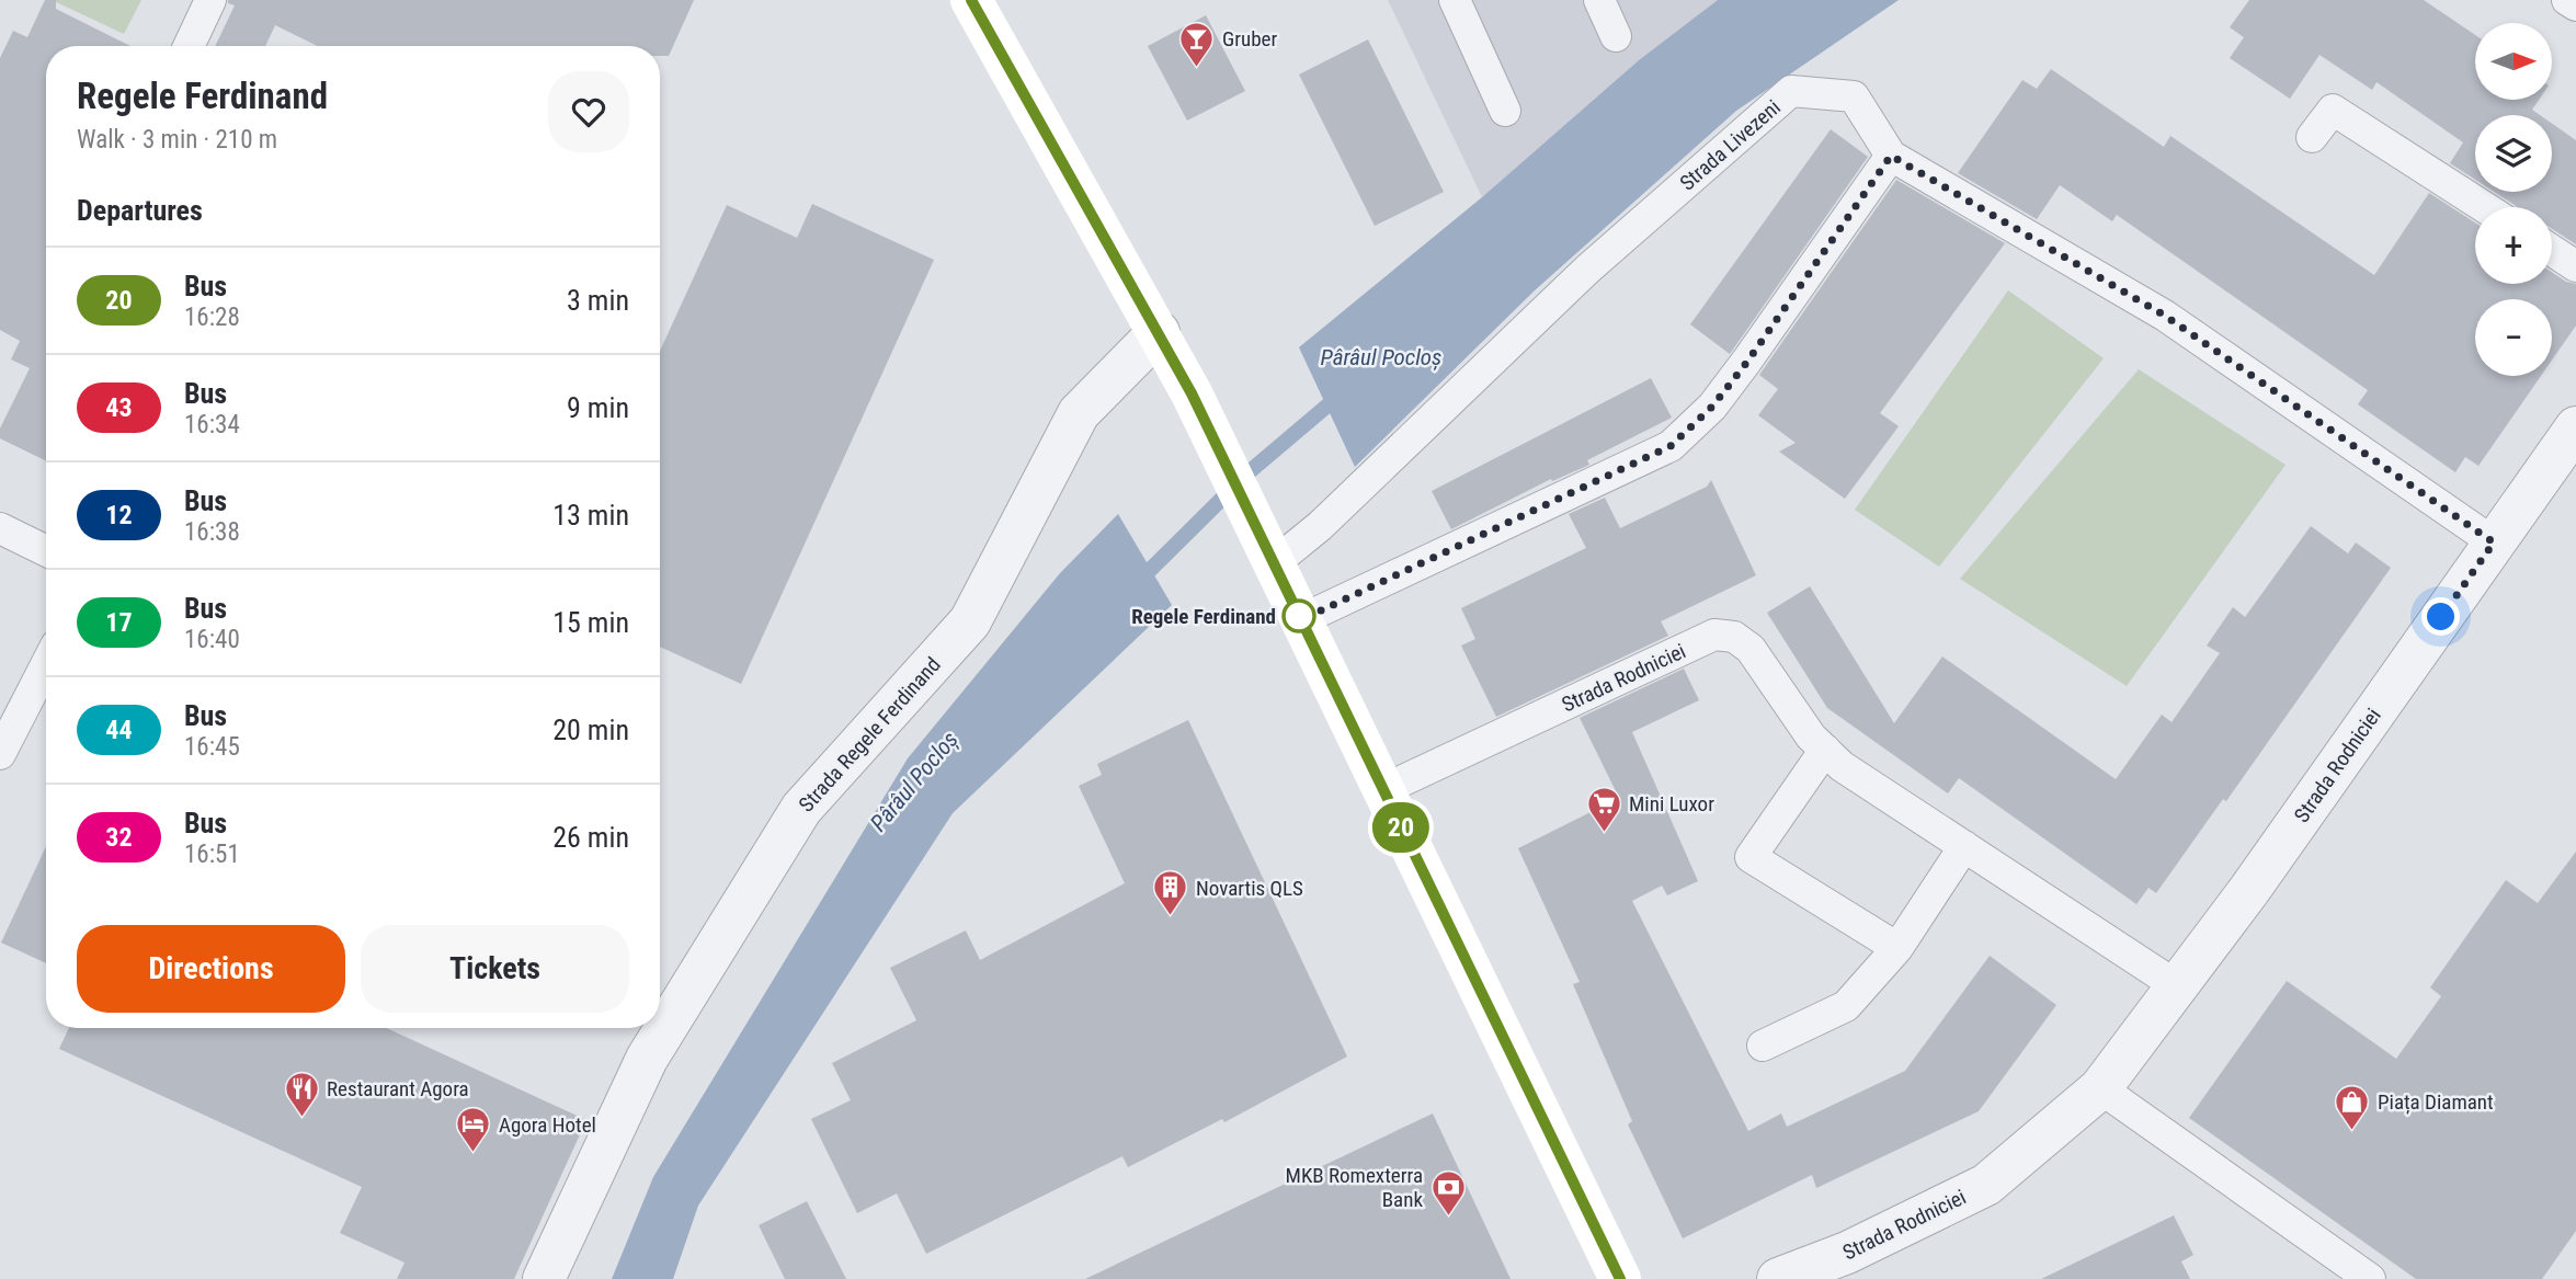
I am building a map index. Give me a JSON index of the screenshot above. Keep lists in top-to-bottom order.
{
  "streets": {
    "street": ["Strada Rodniciei", "Strada Regele Ferdinand"],
    "lane": ["Strada Livezeni"]
  },
  "water": ["Pârâul Pocloș"],
  "places": {
    "bar": ["Gruber"],
    "other": ["Regele Ferdinand"],
    "supermarket": ["Mini Luxor"],
    "building": ["Novartis QLS"],
    "restaurant": ["Restaurant Agora"],
    "shop": ["Piața Diamant"],
    "hotel": ["Agora Hotel"],
    "bank": ["MKB Romexterra Bank"]
  },
  "lines": ["bus line 20"],
  "north": "right",
  "page": {
    "on_map": "20",
    "map_buttons": ["+", "−"],
    "heading": [
      ["Regele Ferdinand", "Walk · 3 min · 210 m"],
      "Departures"
    ],
    "list": [
      {
        "mark": "20",
        "name": "Bus",
        "note": "16:28",
        "value": "3 min"
      },
      {
        "mark": "43",
        "name": "Bus",
        "note": "16:34",
        "value": "9 min"
      },
      {
        "mark": "12",
        "name": "Bus",
        "note": "16:38",
        "value": "13 min"
      },
      {
        "mark": "17",
        "name": "Bus",
        "note": "16:40",
        "value": "15 min"
      },
      {
        "mark": "44",
        "name": "Bus",
        "note": "16:45",
        "value": "20 min"
      },
      {
        "mark": "32",
        "name": "Bus",
        "note": "16:51",
        "value": "26 min"
      }
    ],
    "buttons": ["Directions", "Tickets"]
  }
}
